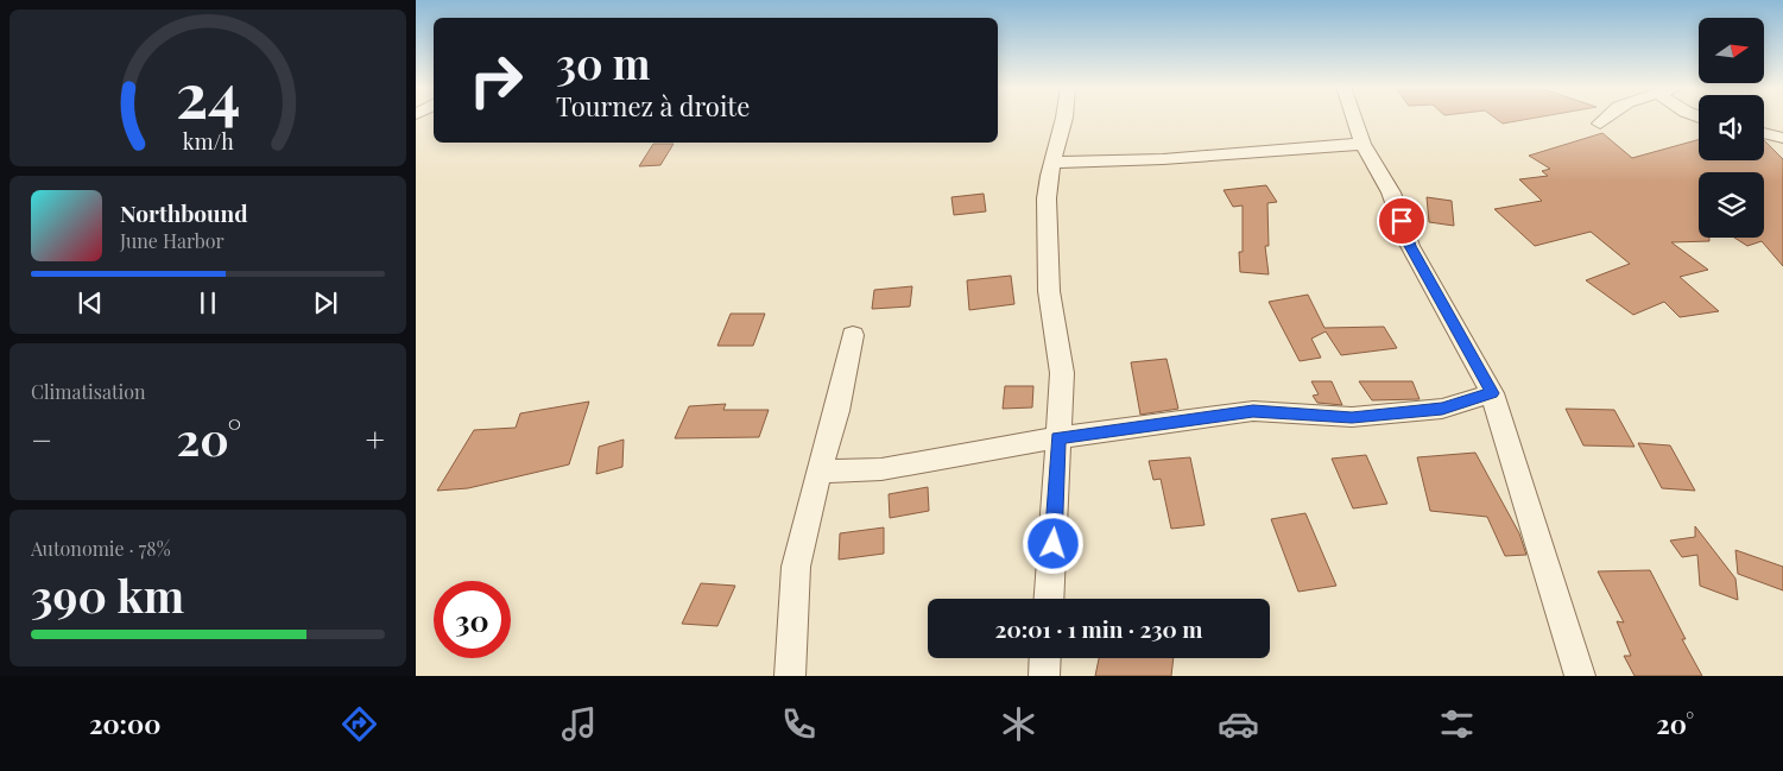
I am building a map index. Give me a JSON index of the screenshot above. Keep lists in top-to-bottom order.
{
  "north": "right",
  "page": {
    "turn": ["30 m", "Tournez à droite"],
    "song": ["Northbound", "June Harbor"],
    "tile": [
      "Climatisation",
      ["Autonomie · 78%", "390 km"]
    ],
    "heat": ["−", "20°", "+"],
    "limit": "30",
    "trip": "20:01 · 1 min · 230 m",
    "tabs": ["20:00", "20°"],
    "gauge": ["24", "km/h"]
  }
}
